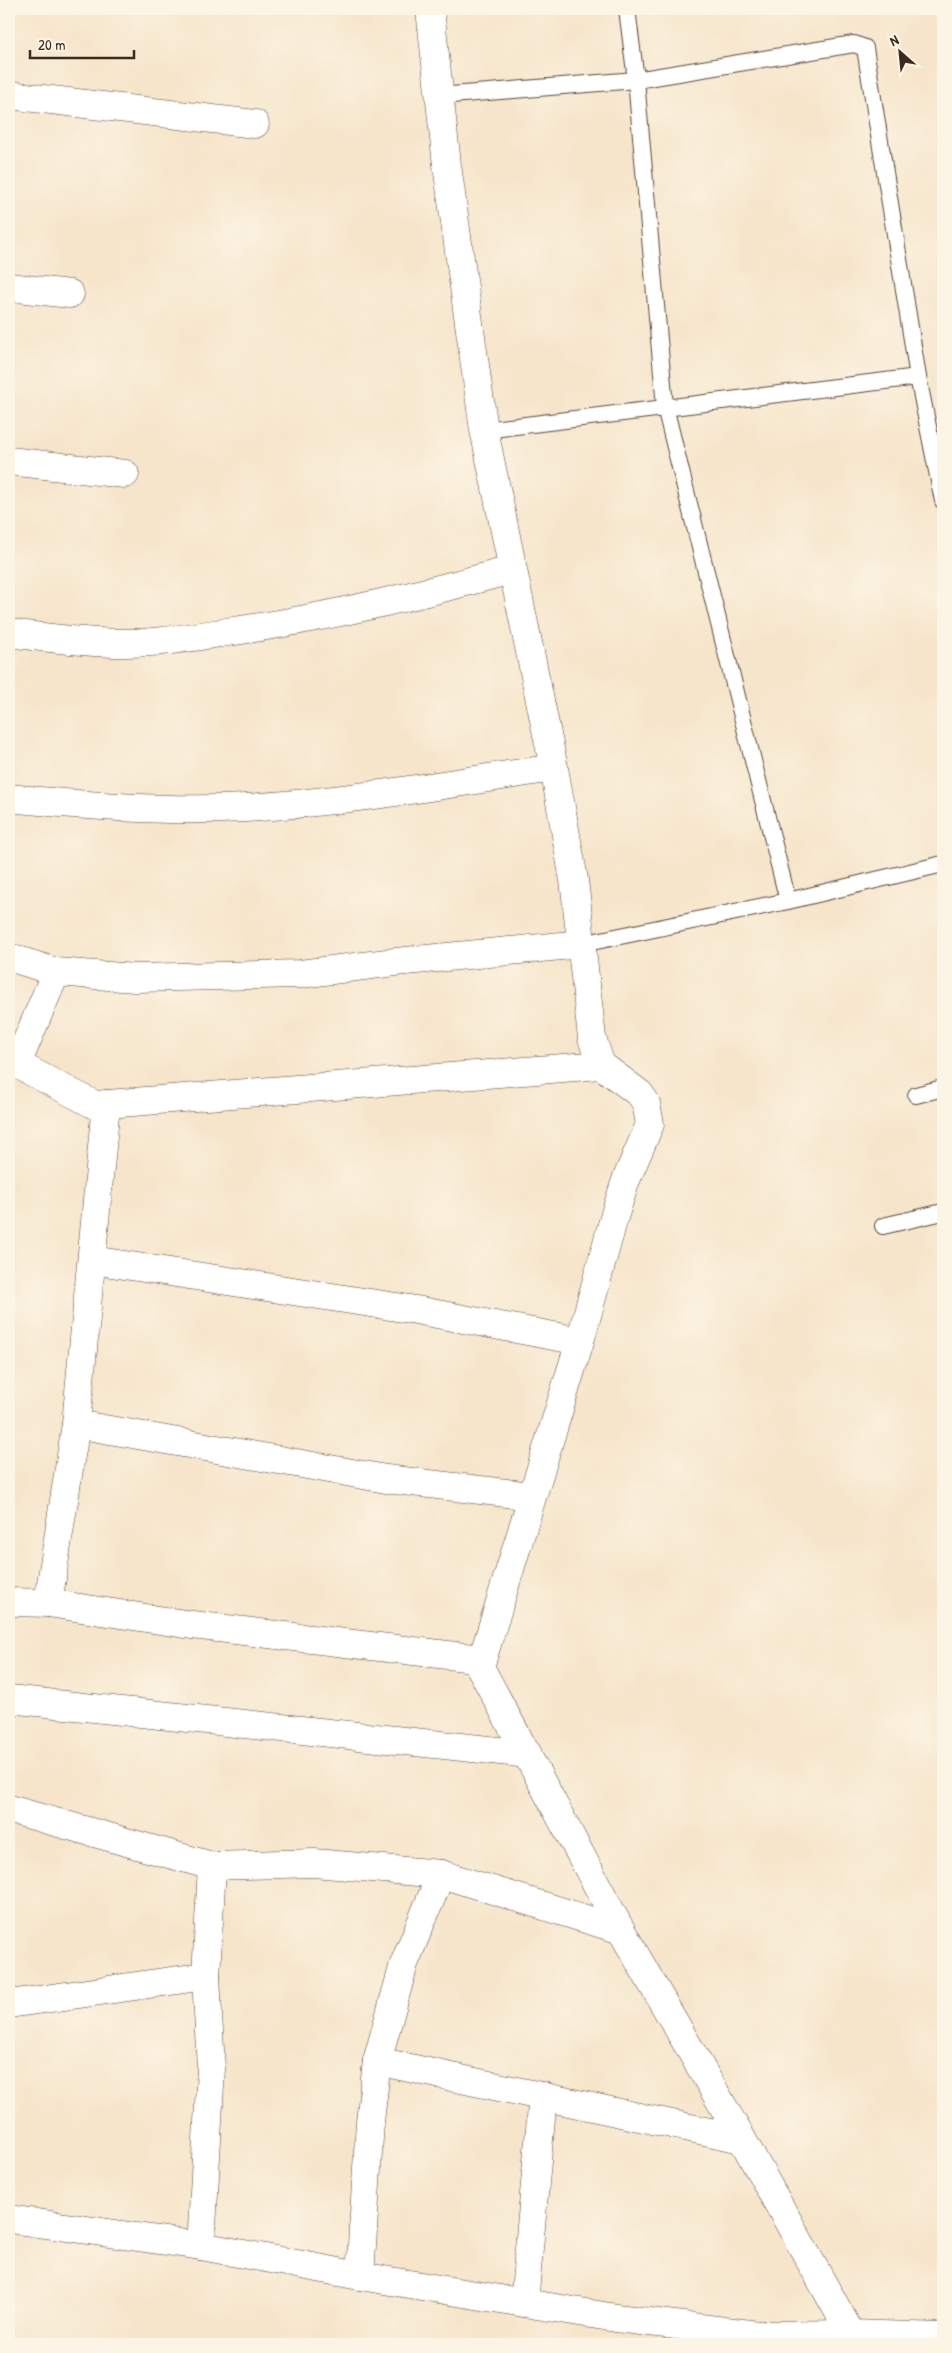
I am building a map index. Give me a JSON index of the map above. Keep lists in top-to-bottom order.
{
  "scale_bar": "20 m",
  "north": "top left"
}
